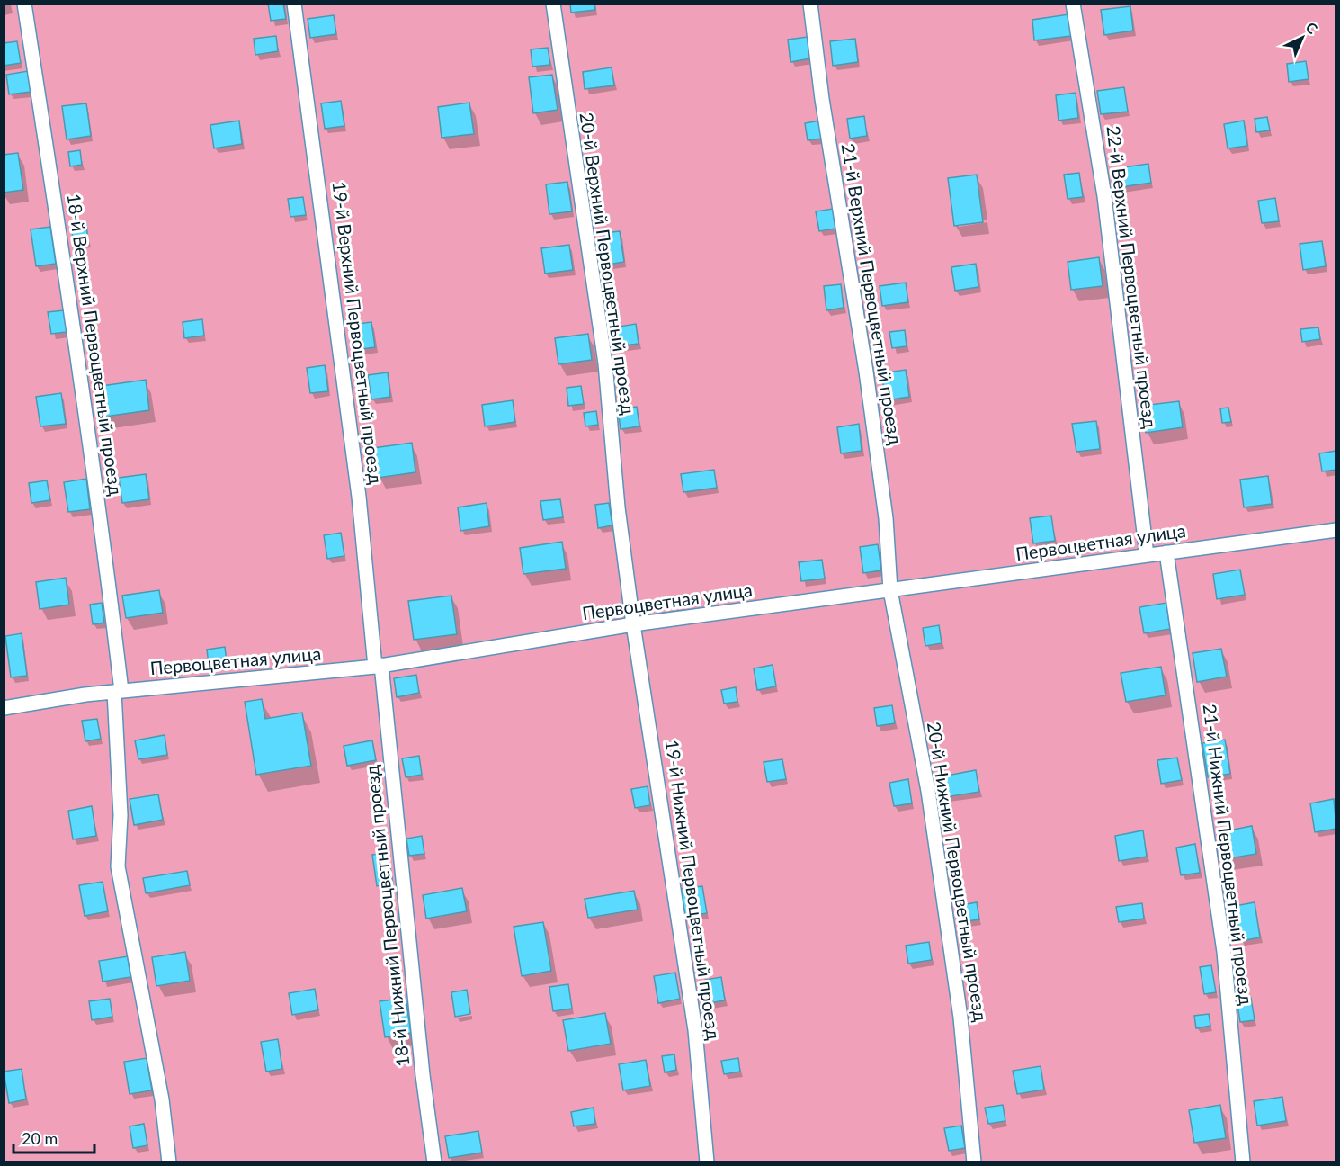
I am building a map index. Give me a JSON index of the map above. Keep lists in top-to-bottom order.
{
  "streets": {
    "lane": [
      "20-й Верхний Первоцветный проезд",
      "22-й Верхний Первоцветный проезд",
      "21-й Верхний Первоцветный проезд",
      "19-й Верхний Первоцветный проезд",
      "18-й Верхний Первоцветный проезд",
      "Первоцветная улица",
      "21-й Нижний Первоцветный проезд",
      "20-й Нижний Первоцветный проезд",
      "19-й Нижний Первоцветный проезд",
      "18-й Нижний Первоцветный проезд"
    ]
  },
  "crossings": [
    ["20-й Верхний Первоцветный проезд", "Первоцветная улица"],
    ["20-й Верхний Первоцветный проезд", "19-й Нижний Первоцветный проезд"],
    ["22-й Верхний Первоцветный проезд", "Первоцветная улица"],
    ["21-й Верхний Первоцветный проезд", "Первоцветная улица"],
    ["21-й Верхний Первоцветный проезд", "20-й Нижний Первоцветный проезд"],
    ["19-й Верхний Первоцветный проезд", "Первоцветная улица"],
    ["19-й Верхний Первоцветный проезд", "18-й Нижний Первоцветный проезд"],
    ["18-й Верхний Первоцветный проезд", "Первоцветная улица"],
    ["Первоцветная улица", "21-й Нижний Первоцветный проезд"],
    ["Первоцветная улица", "20-й Нижний Первоцветный проезд"],
    ["Первоцветная улица", "19-й Нижний Первоцветный проезд"],
    ["Первоцветная улица", "18-й Нижний Первоцветный проезд"]
  ],
  "scale_bar": "20 m",
  "north": "top right"
}
